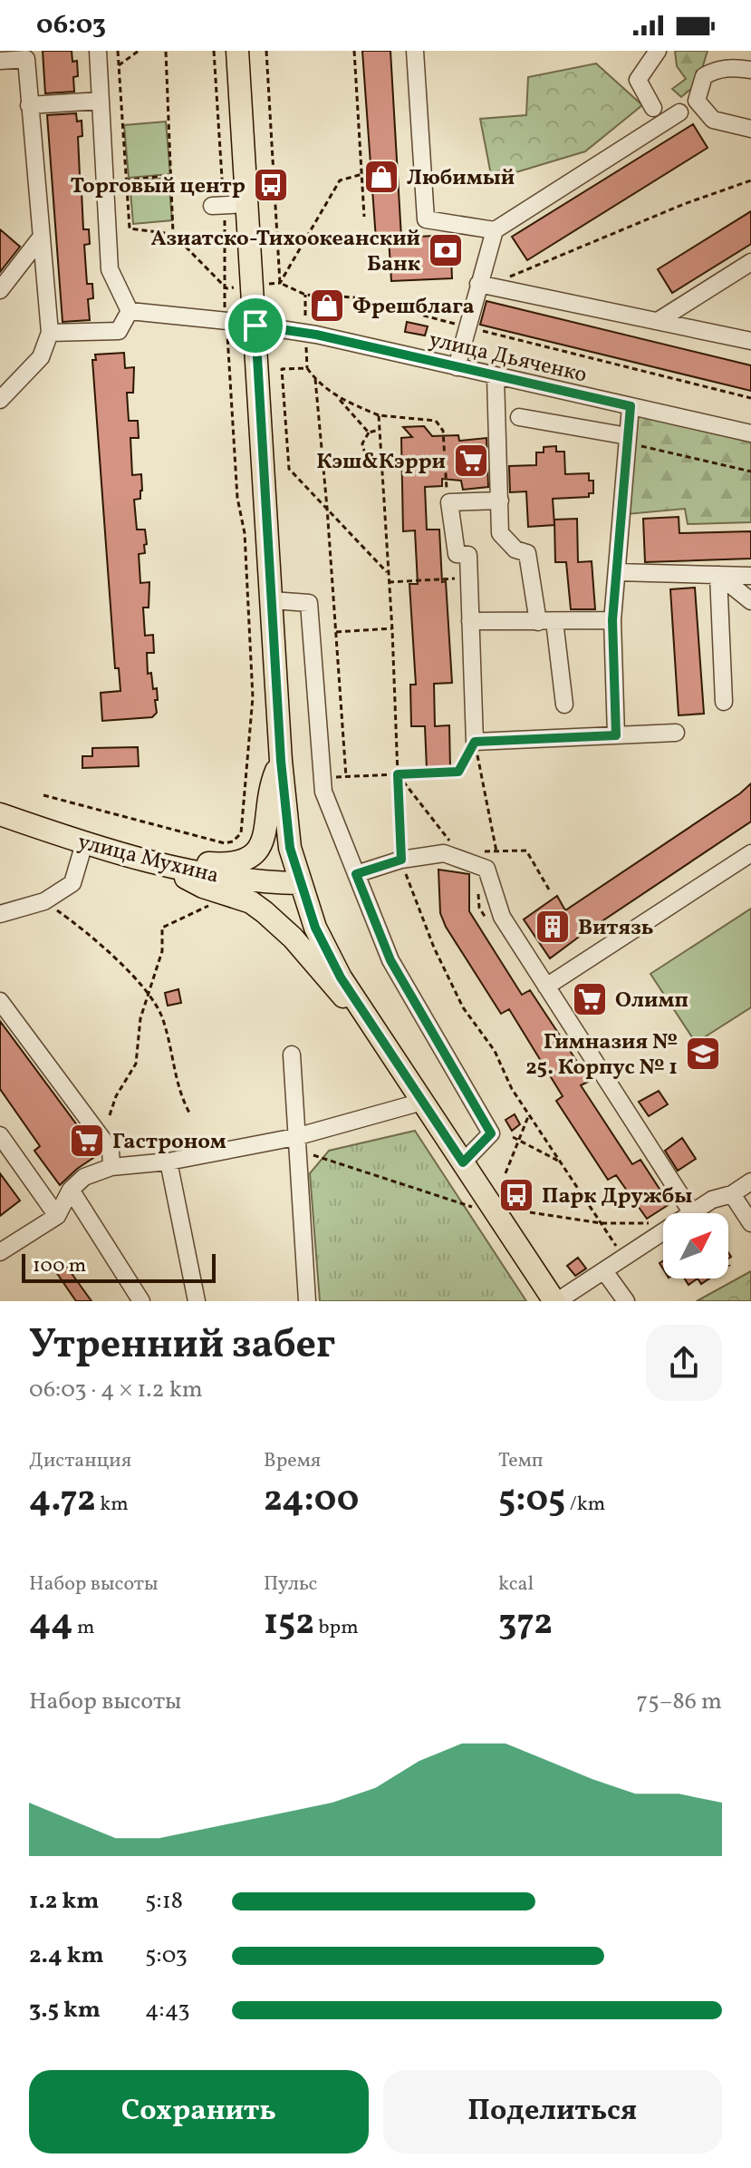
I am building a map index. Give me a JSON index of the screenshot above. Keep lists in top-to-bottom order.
{
  "streets": {
    "main road": ["улица Мухина"],
    "street": ["улица Дьяченко"]
  },
  "places": {
    "shop": ["Любимый", "Фрешблага"],
    "bus stop": ["Торговый центр", "Парк Дружбы"],
    "bank": ["Азиатско-Тихоокеанский Банк"],
    "supermarket": ["Кэш&Кэрри", "Олимп", "Гастроном"],
    "building": ["Витязь"],
    "school or university": ["Гимназия № 25. Корпус № 1"]
  },
  "scale_bar": "100 m",
  "north": "top right",
  "page": {
    "status": "06:03",
    "scale": "100 m",
    "heading": ["Утренний забег", "06:03 · 4 × 1.2 km"],
    "stats": [
      ["Дистанция", "4.72 km"],
      ["Время", "24:00"],
      ["Темп", "5:05 /km"],
      ["Набор высоты", "44 m"],
      ["Пульс", "152 bpm"],
      ["kcal", "372"]
    ],
    "chart": ["Набор высоты", "75–86 m"],
    "list": [
      {
        "name": "1.2 km",
        "note": "5:18"
      },
      {
        "name": "2.4 km",
        "note": "5:03"
      },
      {
        "name": "3.5 km",
        "note": "4:43"
      }
    ],
    "buttons": ["Сохранить", "Поделиться"]
  }
}
